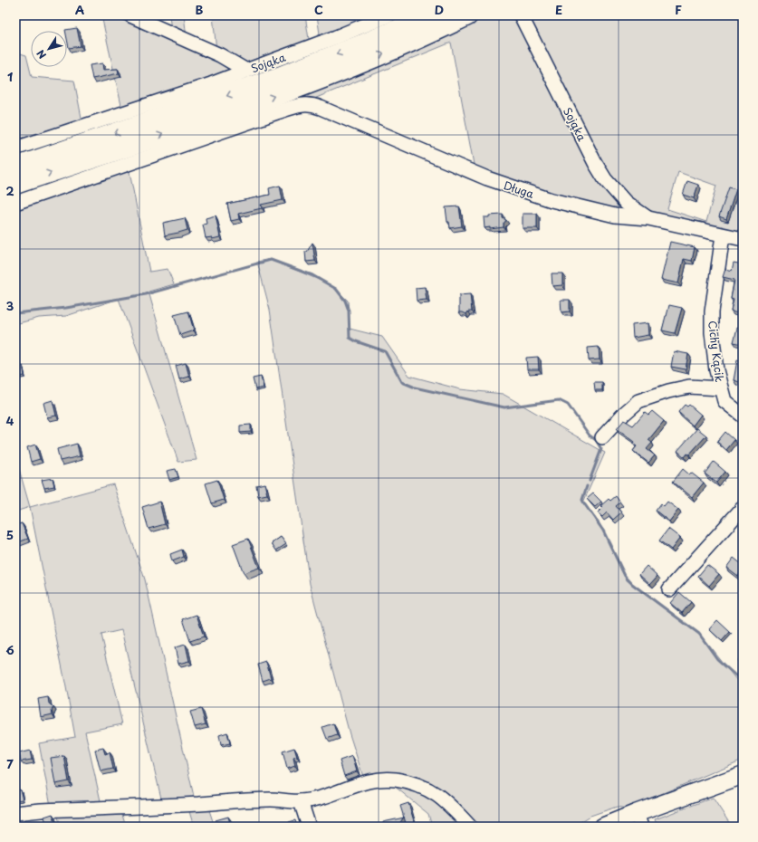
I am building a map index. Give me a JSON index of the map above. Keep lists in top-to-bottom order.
{
  "streets": {
    "street": ["Sojąka", "Długa", "Cichy Kącik"]
  },
  "crossings": [
    ["Sojąka", "Długa"],
    ["Długa", "Cichy Kącik"]
  ],
  "north": "bottom left",
  "grid": {
    "columns": [
      "A",
      "B",
      "C",
      "D",
      "E",
      "F"
    ],
    "rows": [
      "1",
      "2",
      "3",
      "4",
      "5",
      "6",
      "7"
    ]
  }
}
